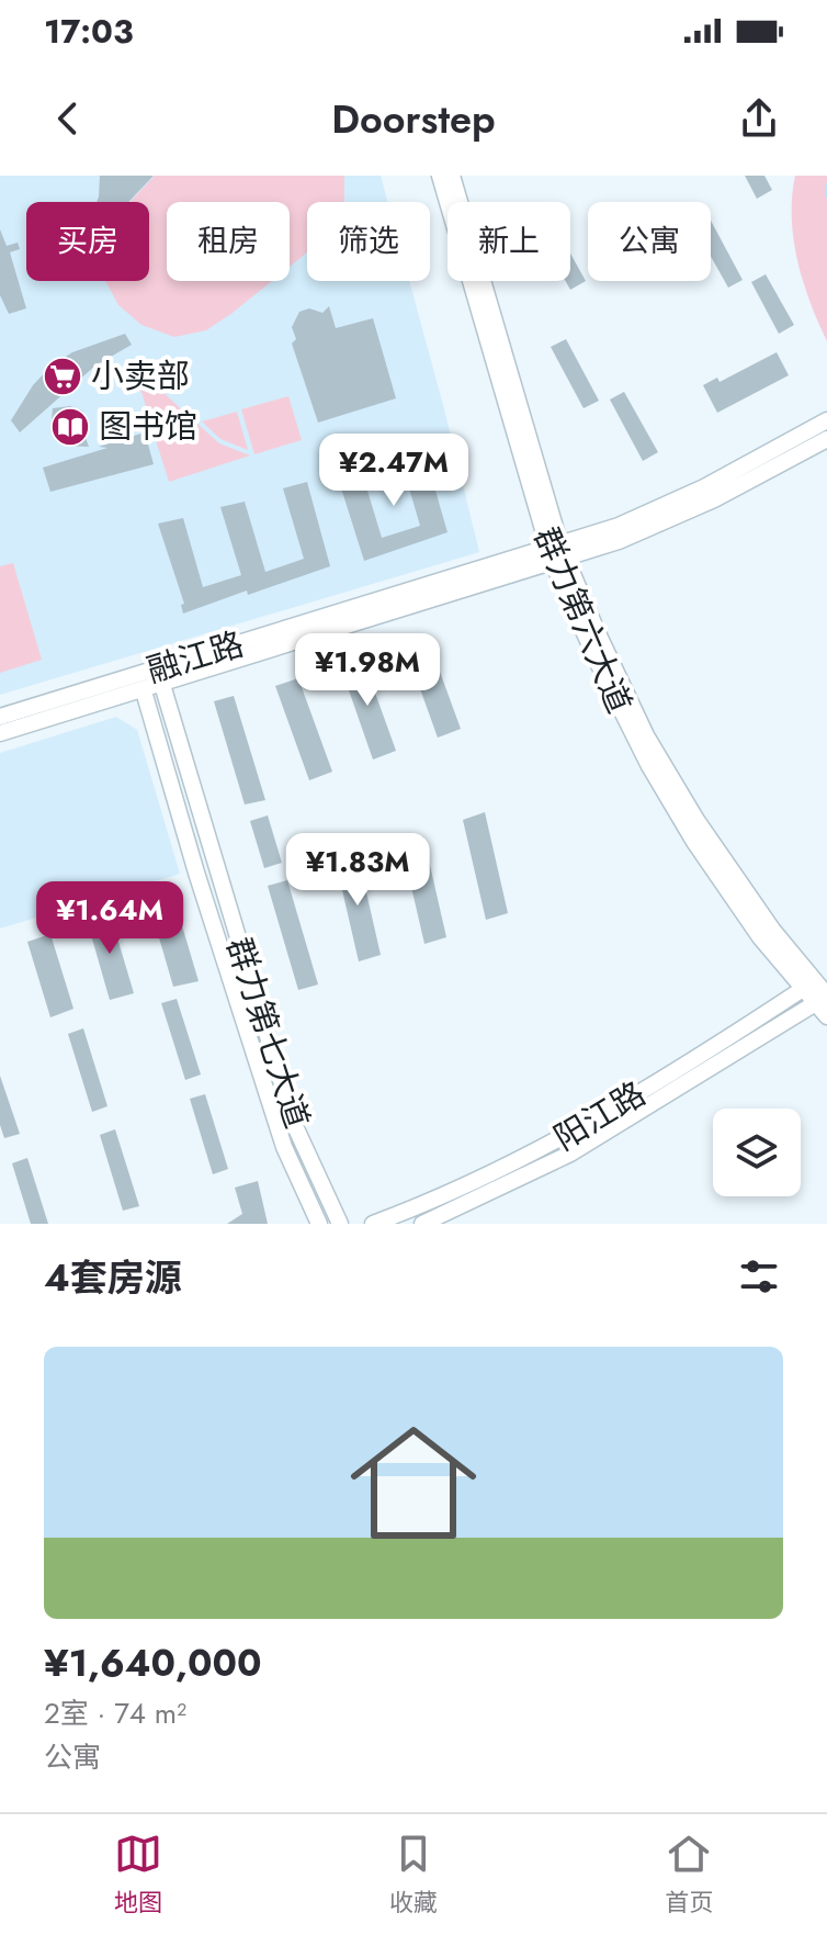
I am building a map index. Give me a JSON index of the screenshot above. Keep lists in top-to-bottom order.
{
  "streets": {
    "main road": [
      "群力第六大道",
      "融江路",
      "群力第七大道",
      "阳江路"
    ]
  },
  "crossings": [
    ["群力第六大道", "融江路"],
    ["群力第六大道", "阳江路"],
    ["融江路", "群力第七大道"]
  ],
  "places": {
    "supermarket": ["小卖部"],
    "library": ["图书馆"]
  },
  "page": {
    "status": "17:03",
    "header": "Doorstep",
    "chip": [
      "买房",
      "租房",
      "筛选",
      "新上",
      "公寓"
    ],
    "price": [
      "¥2.47M",
      "¥1.98M",
      "¥1.83M",
      "¥1.64M"
    ],
    "heading": "4套房源",
    "list": [
      {
        "name": "¥1,640,000",
        "note": "2室 · 74 m² · 公寓"
      }
    ],
    "tabs": ["地图", "收藏", "首页"]
  }
}
